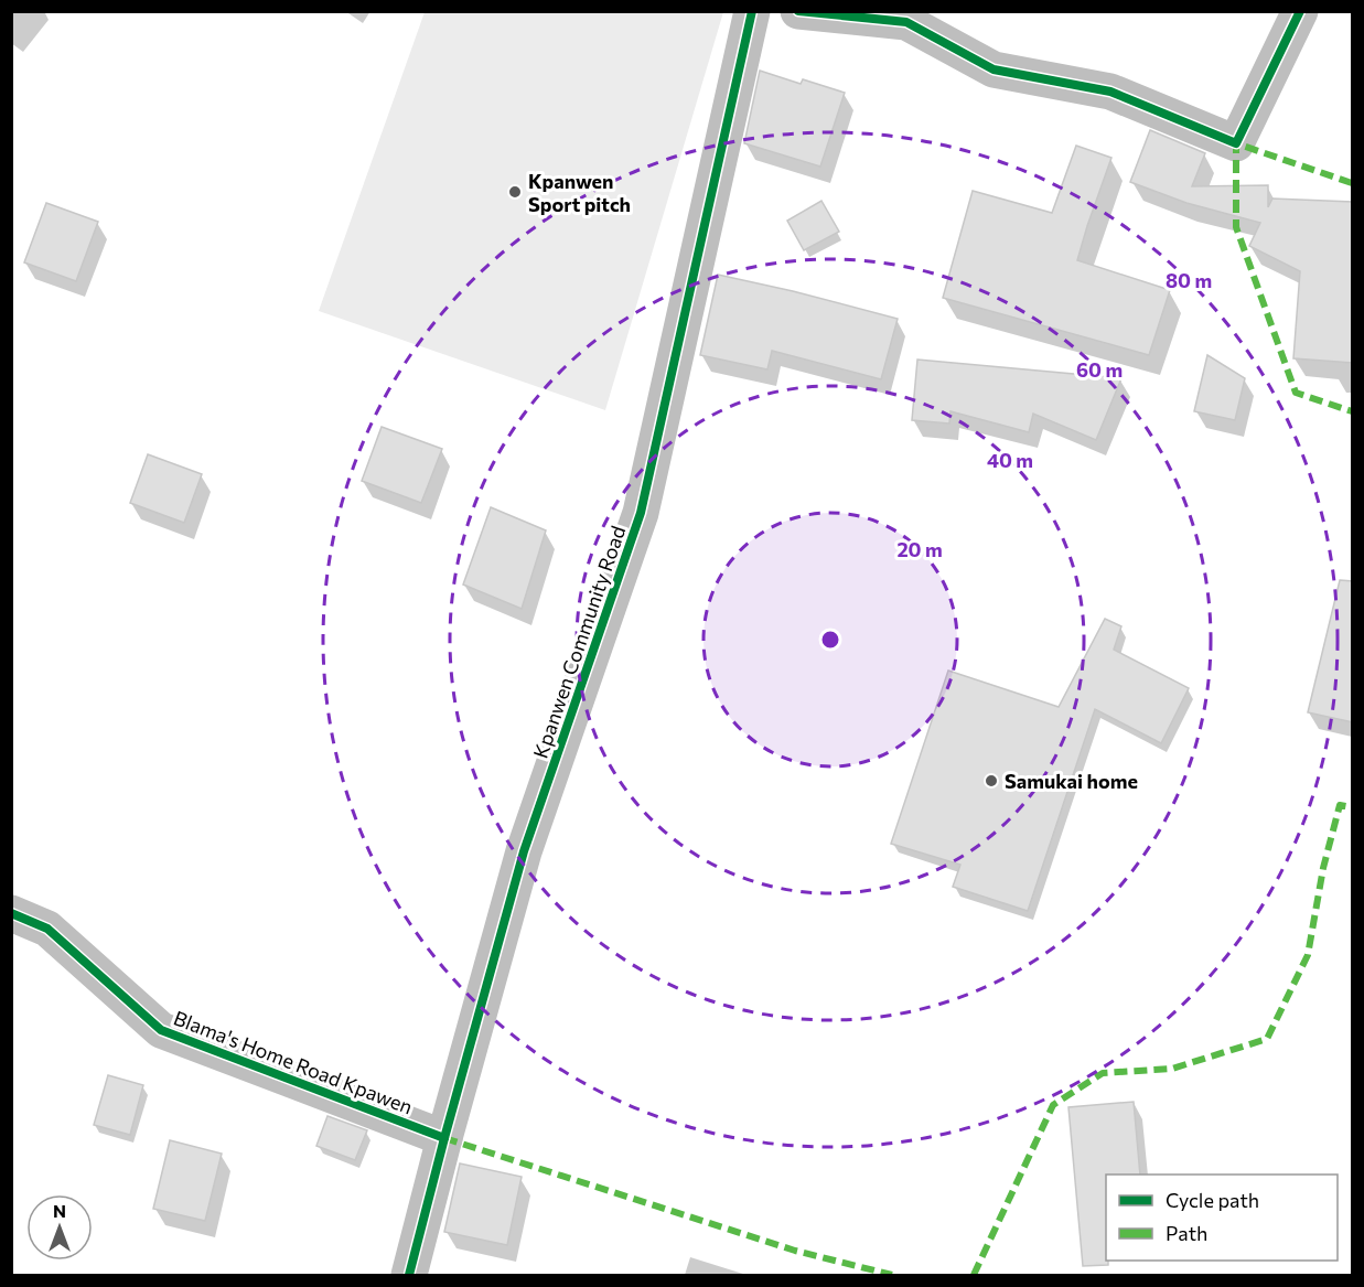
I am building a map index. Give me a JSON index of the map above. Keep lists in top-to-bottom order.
{
  "streets": {
    "street": ["Kpanwen Community Road", "Blama's Home Road Kpawen"]
  },
  "crossings": [
    ["Kpanwen Community Road", "Blama's Home Road Kpawen"]
  ],
  "places": ["Kpanwen Sport pitch", "Samukai home"],
  "legend": ["Cycle path", "Path"],
  "north": "top",
  "rings": [
    "80 m",
    "60 m",
    "40 m",
    "20 m"
  ]
}
